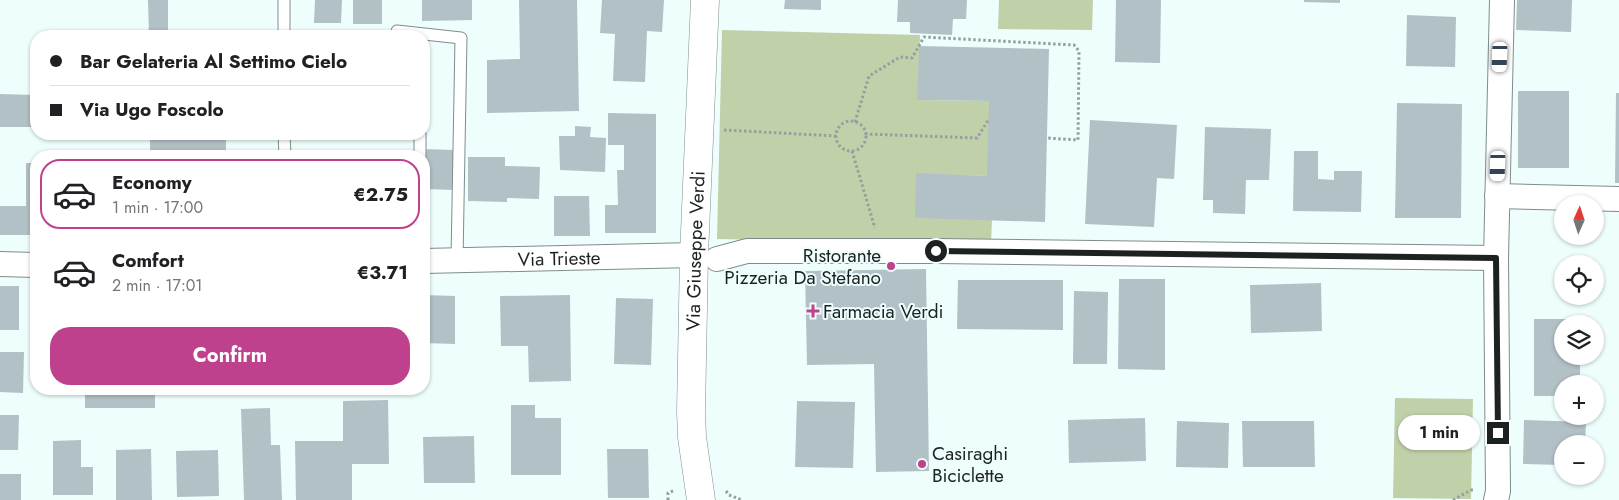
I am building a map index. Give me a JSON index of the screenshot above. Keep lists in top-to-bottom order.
{
  "streets": {
    "street": ["Via Giuseppe Verdi", "Via Trieste"]
  },
  "crossings": [
    ["Via Giuseppe Verdi", "Via Trieste"]
  ],
  "places": {
    "other": ["Ristorante Pizzeria Da Stefano", "Casiraghi Biciclette"],
    "health": ["Farmacia Verdi"]
  },
  "north": "top",
  "page": {
    "banner": ["Bar Gelateria Al Settimo Cielo", "Via Ugo Foscolo"],
    "list": [
      {
        "name": "Economy",
        "note": "1 min · 17:00",
        "value": "€2.75"
      },
      {
        "name": "Comfort",
        "note": "2 min · 17:01",
        "value": "€3.71"
      }
    ],
    "map_buttons": ["+", "−"],
    "buttons": "Confirm",
    "bubble": "1 min"
  }
}
